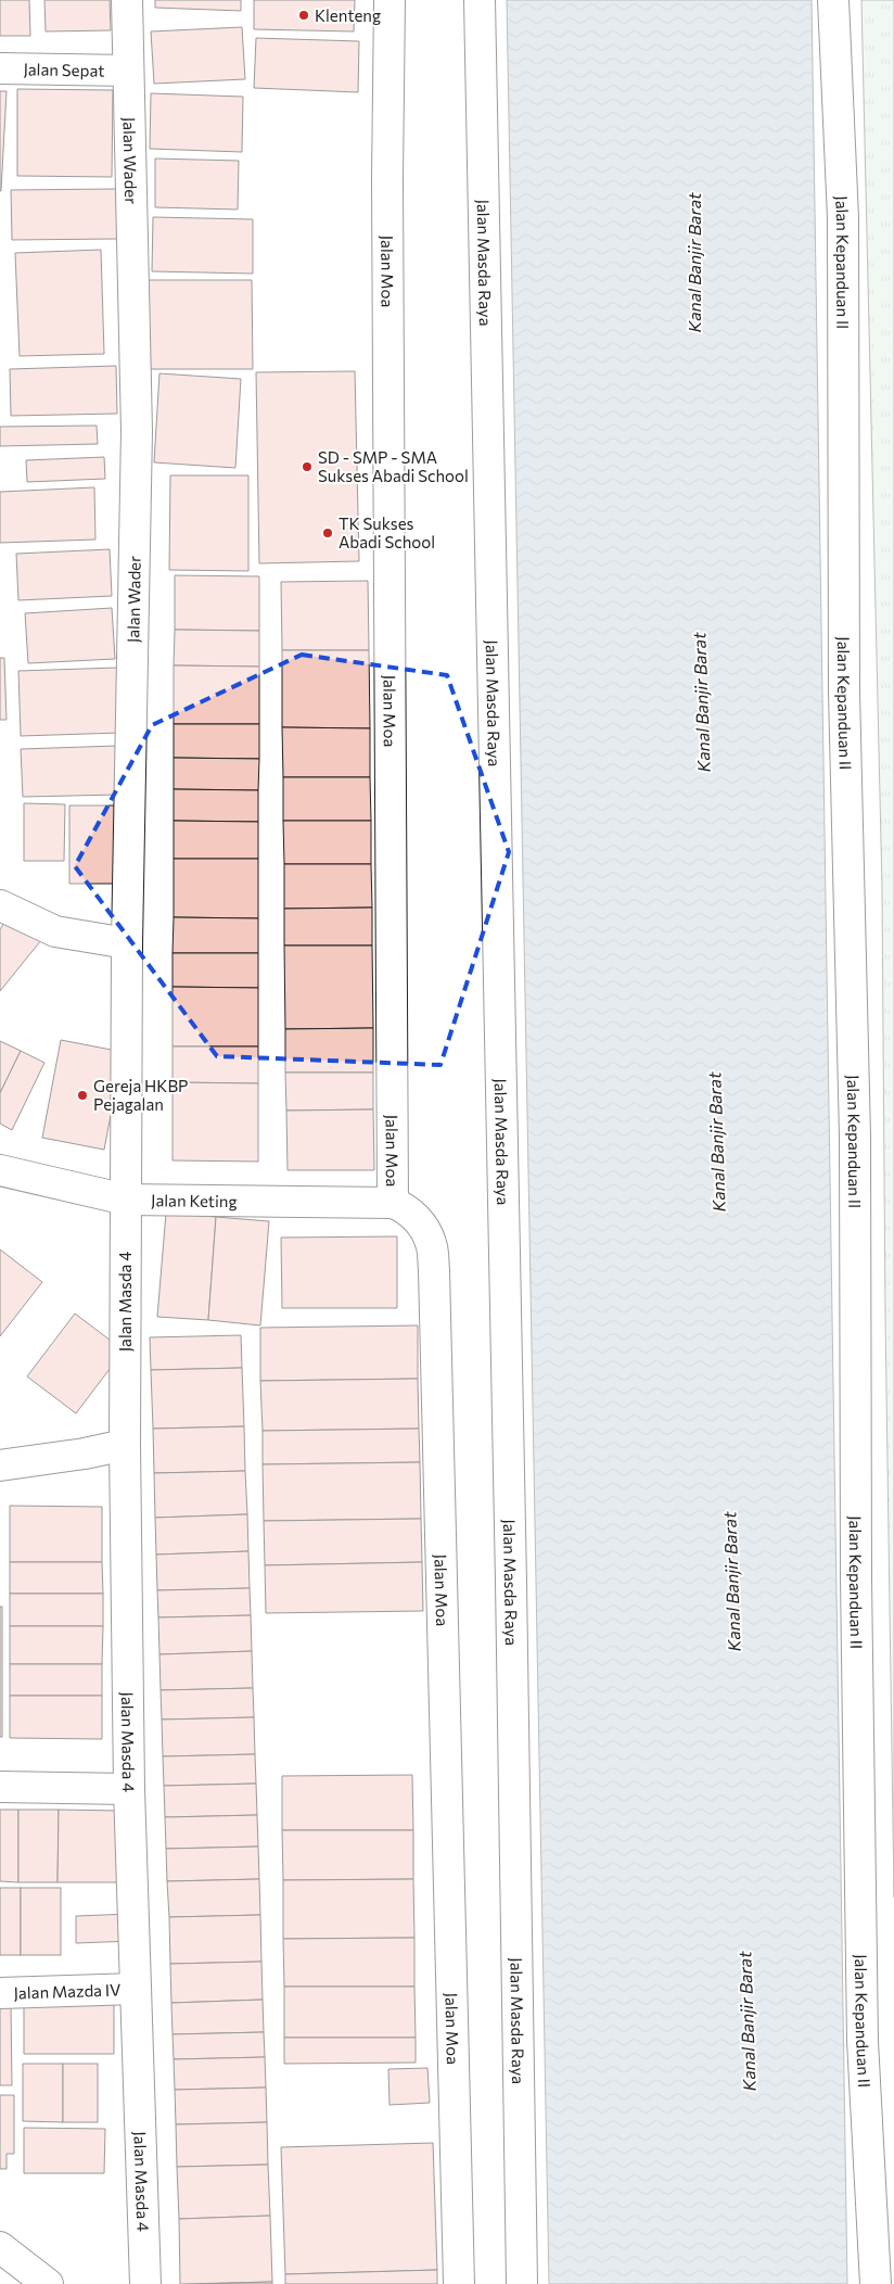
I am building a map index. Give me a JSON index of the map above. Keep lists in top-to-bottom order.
{
  "streets": {
    "street": [
      "Jalan Sepat",
      "Jalan Wader",
      "Jalan Masda Raya",
      "Jalan Kepanduan II",
      "Jalan Moa",
      "Jalan Keting",
      "Jalan Masda 4",
      "Jalan Mazda IV"
    ]
  },
  "crossings": [
    ["Jalan Sepat", "Jalan Wader"],
    ["Jalan Wader", "Jalan Keting"],
    ["Jalan Wader", "Jalan Masda 4"],
    ["Jalan Moa", "Jalan Keting"],
    ["Jalan Keting", "Jalan Masda 4"],
    ["Jalan Masda 4", "Jalan Mazda IV"]
  ],
  "water": ["Kanal Banjir Barat"],
  "places": [
    "Klenteng",
    "SD - SMP - SMA Sukses Abadi School",
    "TK Sukses Abadi School",
    "Gereja HKBP Pejagalan"
  ]
}
